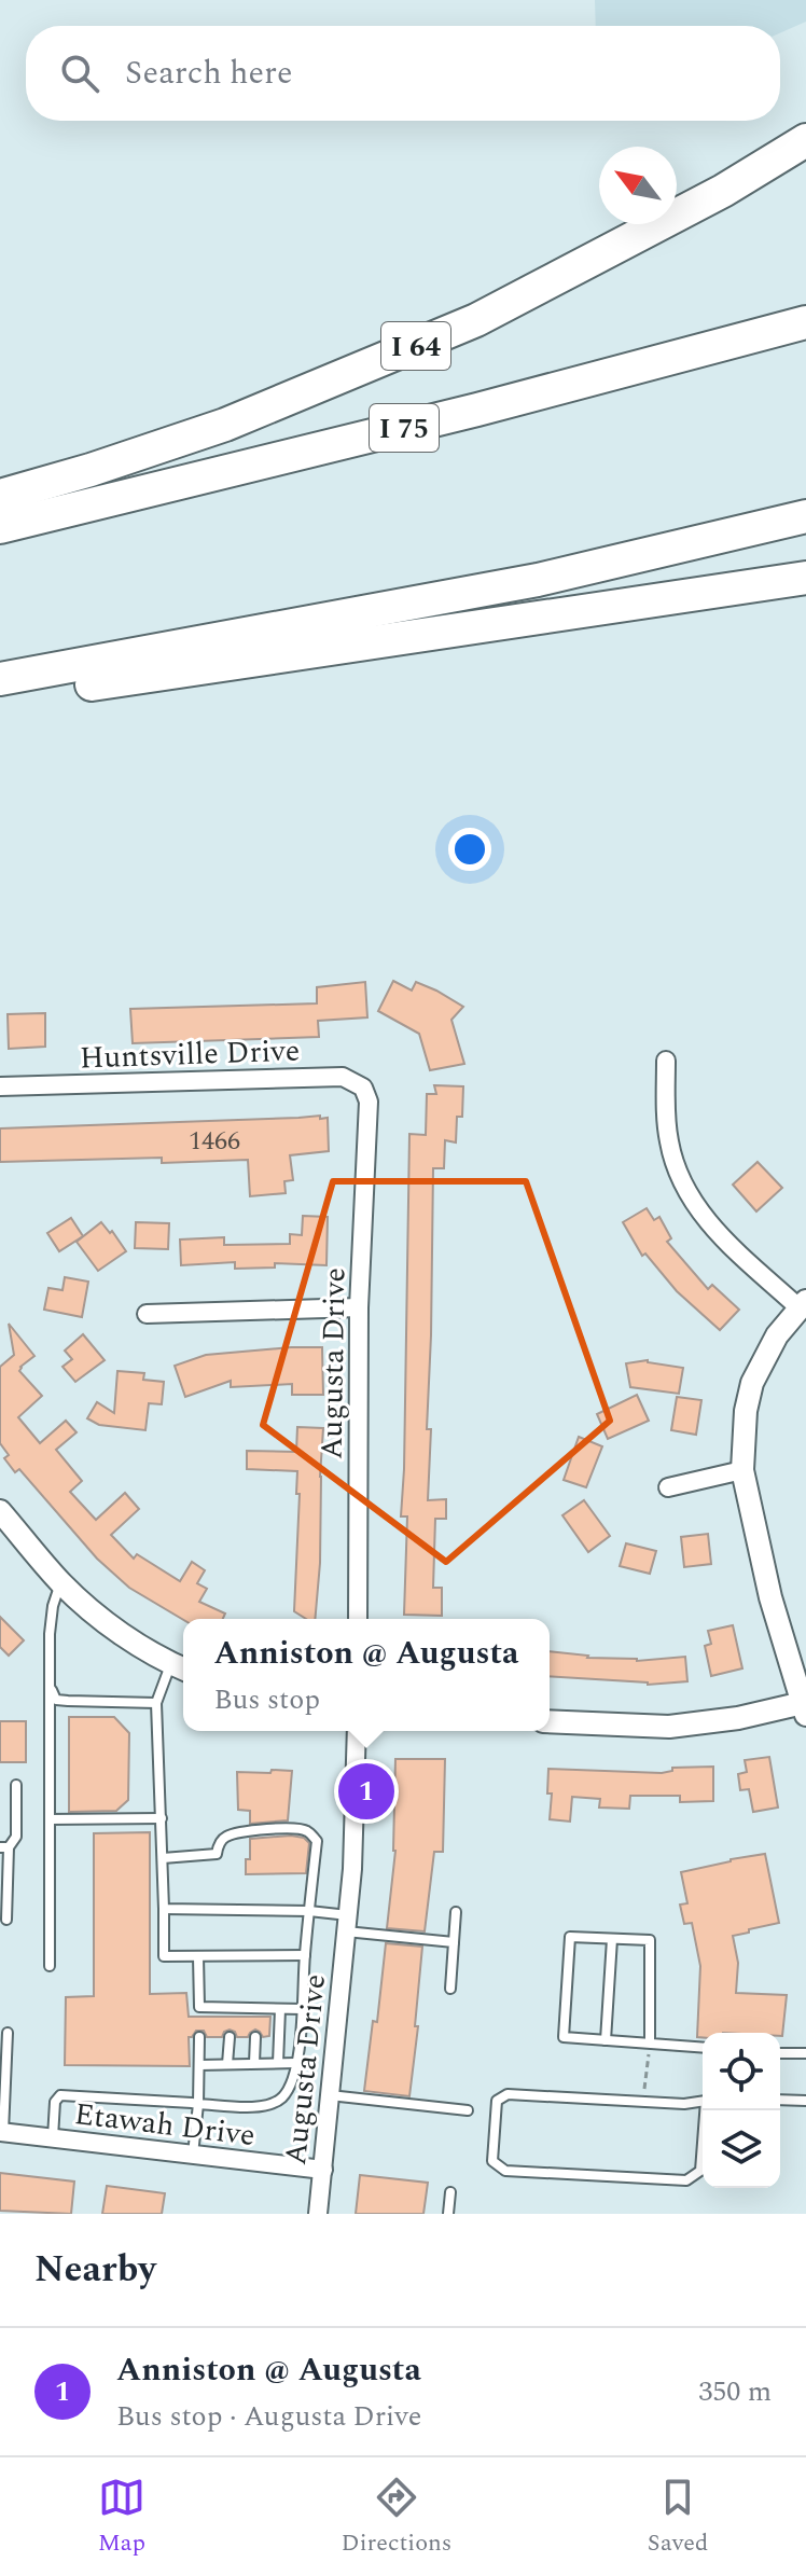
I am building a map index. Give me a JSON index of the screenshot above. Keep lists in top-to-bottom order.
{
  "streets": {
    "highway": ["I 64", "I 75"],
    "street": ["Huntsville Drive", "Augusta Drive", "Etawah Drive"]
  },
  "crossings": [
    ["Huntsville Drive", "Augusta Drive"],
    ["Augusta Drive", "Etawah Drive"]
  ],
  "house_numbers": ["1466"],
  "north": "top left",
  "page": {
    "search": "Search here",
    "popup": ["Anniston @ Augusta", "Bus stop"],
    "pins": "1",
    "heading": "Nearby",
    "list": [
      {
        "mark": "1",
        "name": "Anniston @ Augusta",
        "note": "Bus stop · Augusta Drive",
        "value": "350 m"
      }
    ],
    "nav": ["Map", "Directions", "Saved"]
  }
}
